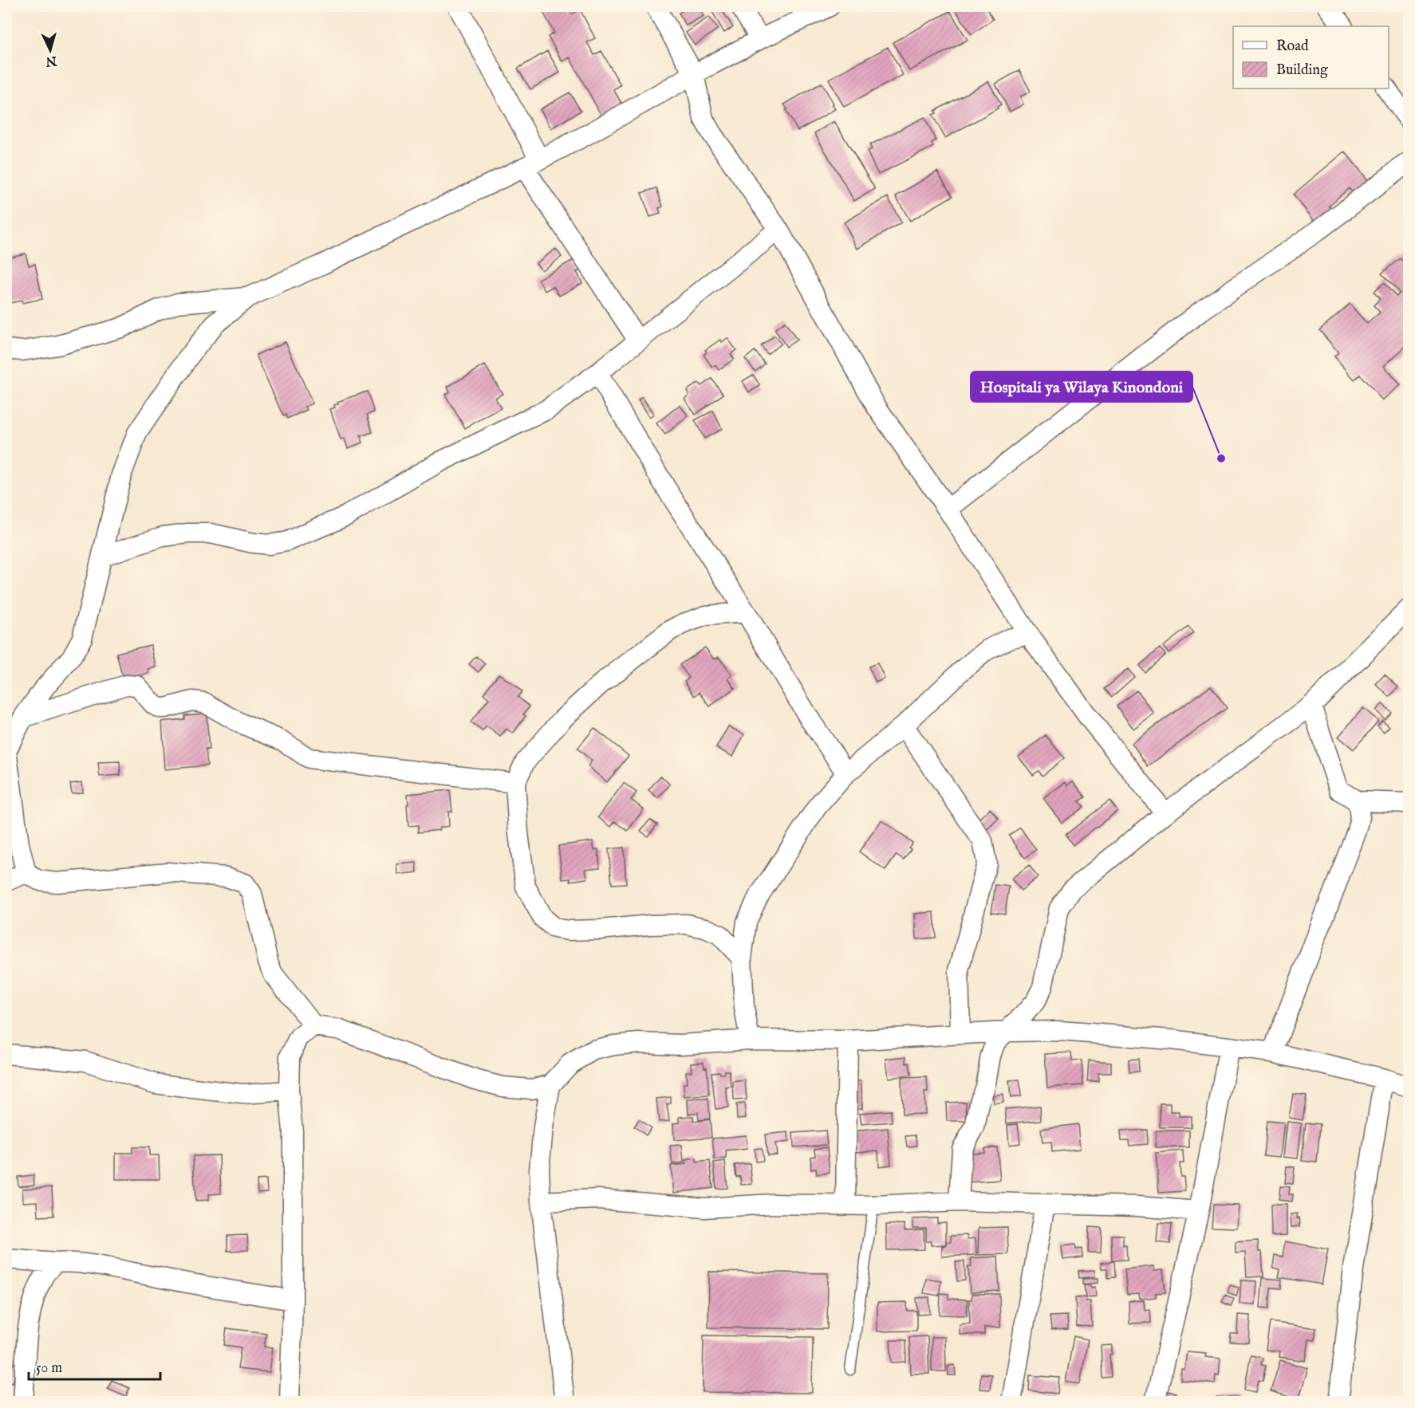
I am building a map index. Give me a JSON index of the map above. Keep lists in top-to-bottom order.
{
  "places": ["Hospitali ya Wilaya Kinondoni"],
  "legend": ["Road", "Building"],
  "scale_bar": "50 m",
  "north": "bottom"
}
